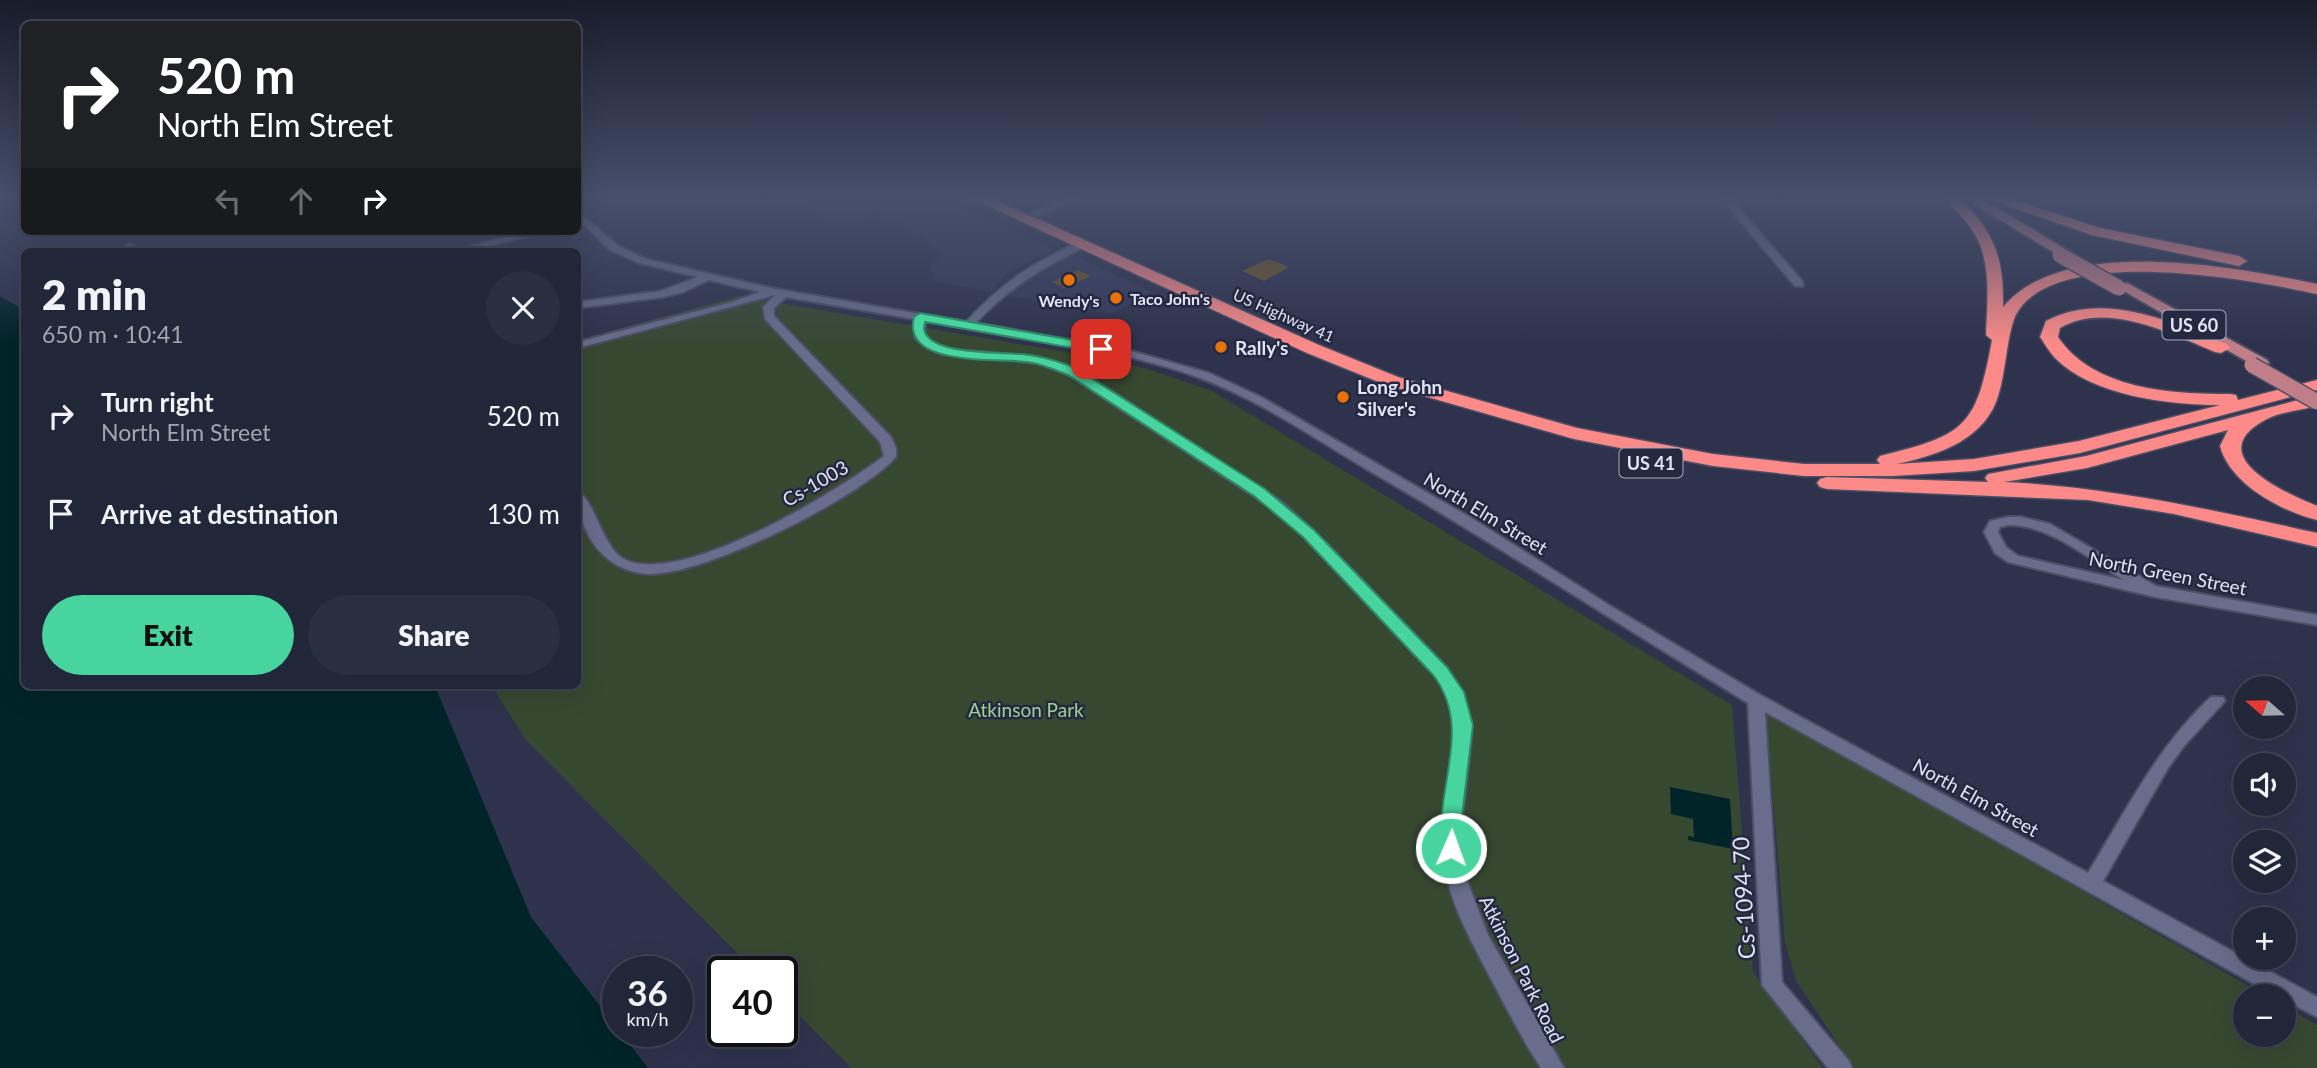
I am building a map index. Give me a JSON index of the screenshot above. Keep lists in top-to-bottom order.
{
  "streets": {
    "highway": ["US Highway 41", "US 41"],
    "main road": ["US 60"],
    "street": [
      "Cs-1003",
      "North Elm Street",
      "North Green Street",
      "Cs-1094-70",
      "Atkinson Park Road"
    ]
  },
  "crossings": [
    ["US Highway 41", "US 41"],
    ["US 60", "US 41"],
    ["Cs-1003", "North Elm Street"],
    ["North Elm Street", "Cs-1094-70"],
    ["North Elm Street", "Atkinson Park Road"]
  ],
  "parks": ["Atkinson Park"],
  "places": [
    "Wendy's",
    "Taco John's",
    "Rally's",
    "Long John Silver's"
  ],
  "north": "left",
  "page": {
    "turn": ["520 m", "North Elm Street"],
    "heading": ["2 min", "650 m · 10:41"],
    "list": [
      {
        "name": "Turn right",
        "note": "North Elm Street",
        "value": "520 m"
      },
      {
        "name": "Arrive at destination",
        "value": "130 m"
      }
    ],
    "buttons": ["Exit", "Share"],
    "map_buttons": ["+", "−"],
    "speed": "36 km/h",
    "limit": "40"
  }
}
